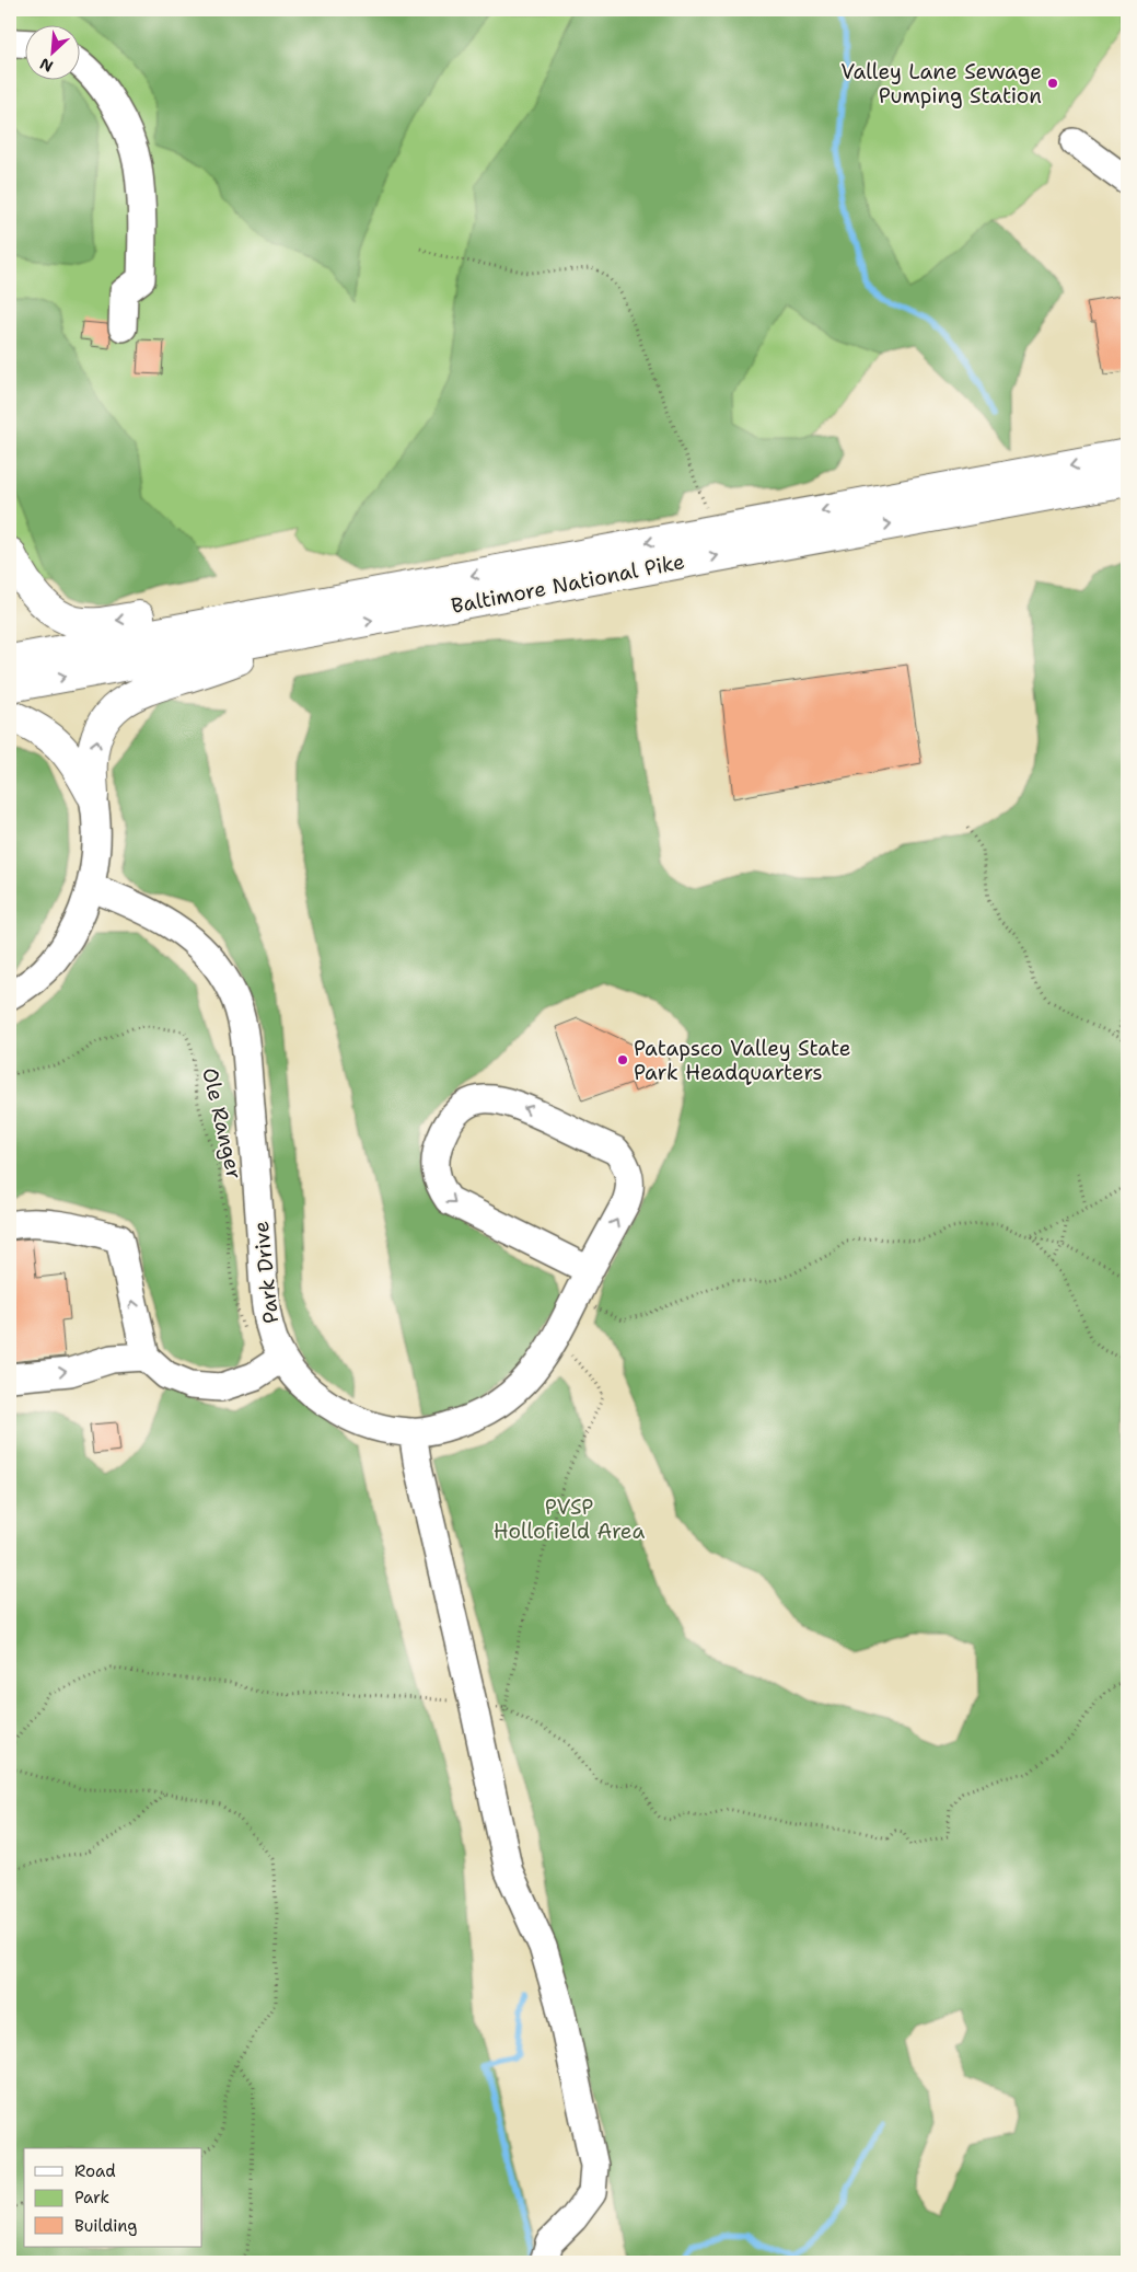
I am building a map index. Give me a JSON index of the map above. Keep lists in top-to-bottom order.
{
  "streets": {
    "main road": ["Baltimore National Pike"],
    "street": ["Park Drive"],
    "path": ["Ole Ranger"]
  },
  "crossings": [
    ["Ole Ranger", "Park Drive"]
  ],
  "parks": ["PVSP Hollofield Area"],
  "places": ["Valley Lane Sewage Pumping Station", "Patapsco Valley State Park Headquarters"],
  "legend": ["Road", "Park", "Building"],
  "north": "bottom left"
}
